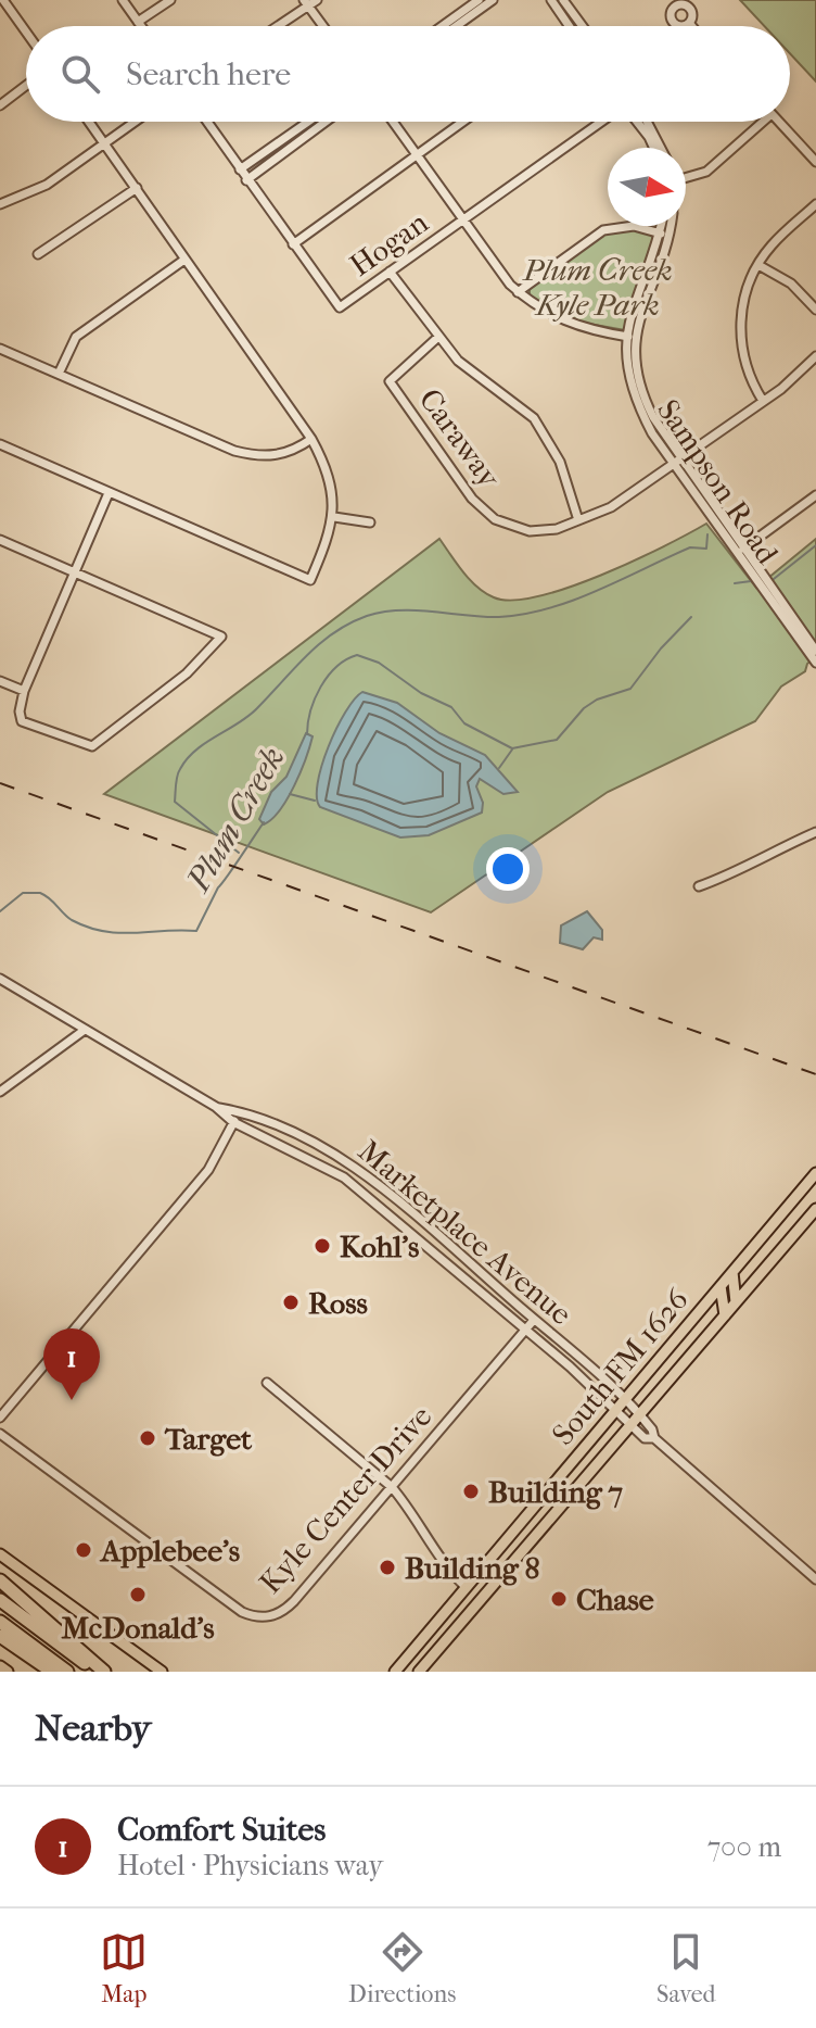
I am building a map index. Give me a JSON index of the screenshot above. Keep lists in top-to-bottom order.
{
  "streets": {
    "main road": ["South FM 1626"],
    "street": [
      "Hogan",
      "Caraway",
      "Sampson Road",
      "Marketplace Avenue",
      "Kyle Center Drive"
    ]
  },
  "crossings": [
    ["Caraway", "Sampson Road"],
    ["Marketplace Avenue", "South FM 1626"],
    ["Marketplace Avenue", "Kyle Center Drive"]
  ],
  "water": ["Plum Creek"],
  "parks": ["Plum Creek Kyle Park"],
  "places": [
    "Kohl's",
    "Ross",
    "Target",
    "Building 7",
    "Applebee's",
    "Building 8",
    "McDonald's",
    "Chase"
  ],
  "north": "right",
  "page": {
    "search": "Search here",
    "pins": "1",
    "heading": "Nearby",
    "list": [
      {
        "mark": "1",
        "name": "Comfort Suites",
        "note": "Hotel · Physicians way",
        "value": "700 m"
      }
    ],
    "nav": ["Map", "Directions", "Saved"]
  }
}
